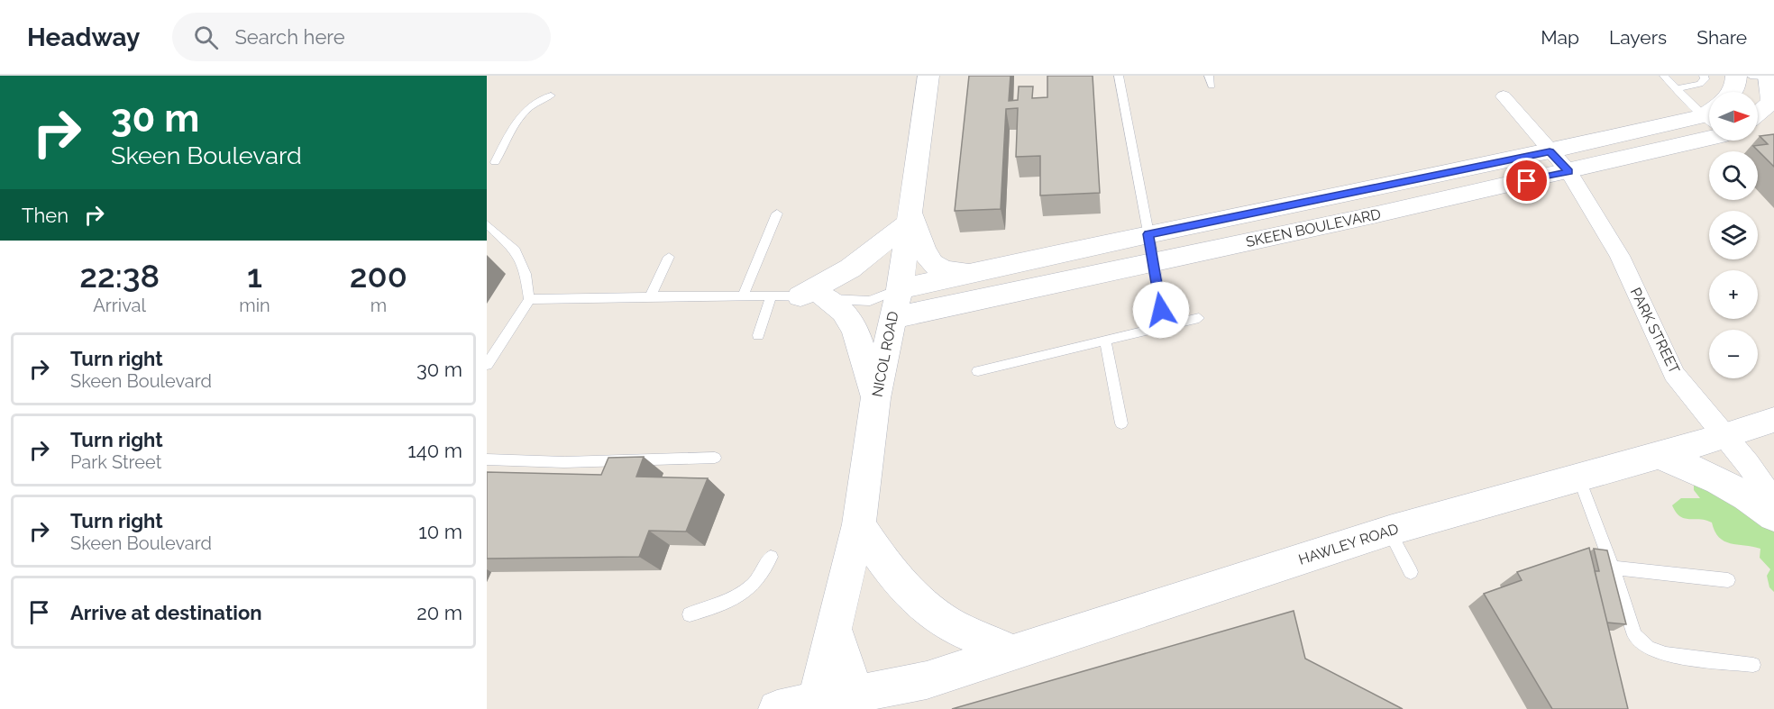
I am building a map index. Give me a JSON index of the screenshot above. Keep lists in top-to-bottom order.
{
  "streets": {
    "main road": ["SKEEN BOULEVARD", "NICOL ROAD", "HAWLEY ROAD"],
    "street": ["PARK STREET"]
  },
  "crossings": [
    ["SKEEN BOULEVARD", "PARK STREET"],
    ["SKEEN BOULEVARD", "NICOL ROAD"],
    ["PARK STREET", "HAWLEY ROAD"],
    ["NICOL ROAD", "HAWLEY ROAD"]
  ],
  "north": "right",
  "page": {
    "header": "Headway",
    "search": "Search here",
    "nav": ["Map", "Layers", "Share"],
    "turn": ["30 m", "Skeen Boulevard"],
    "map_buttons": ["+", "−"],
    "then": "Then",
    "eta": [
      "22:38",
      "Arrival",
      "1",
      "min",
      "200",
      "m"
    ],
    "list": [
      {
        "name": "Turn right",
        "note": "Skeen Boulevard",
        "value": "30 m"
      },
      {
        "name": "Turn right",
        "note": "Park Street",
        "value": "140 m"
      },
      {
        "name": "Turn right",
        "note": "Skeen Boulevard",
        "value": "10 m"
      },
      {
        "name": "Arrive at destination",
        "value": "20 m"
      }
    ]
  }
}
